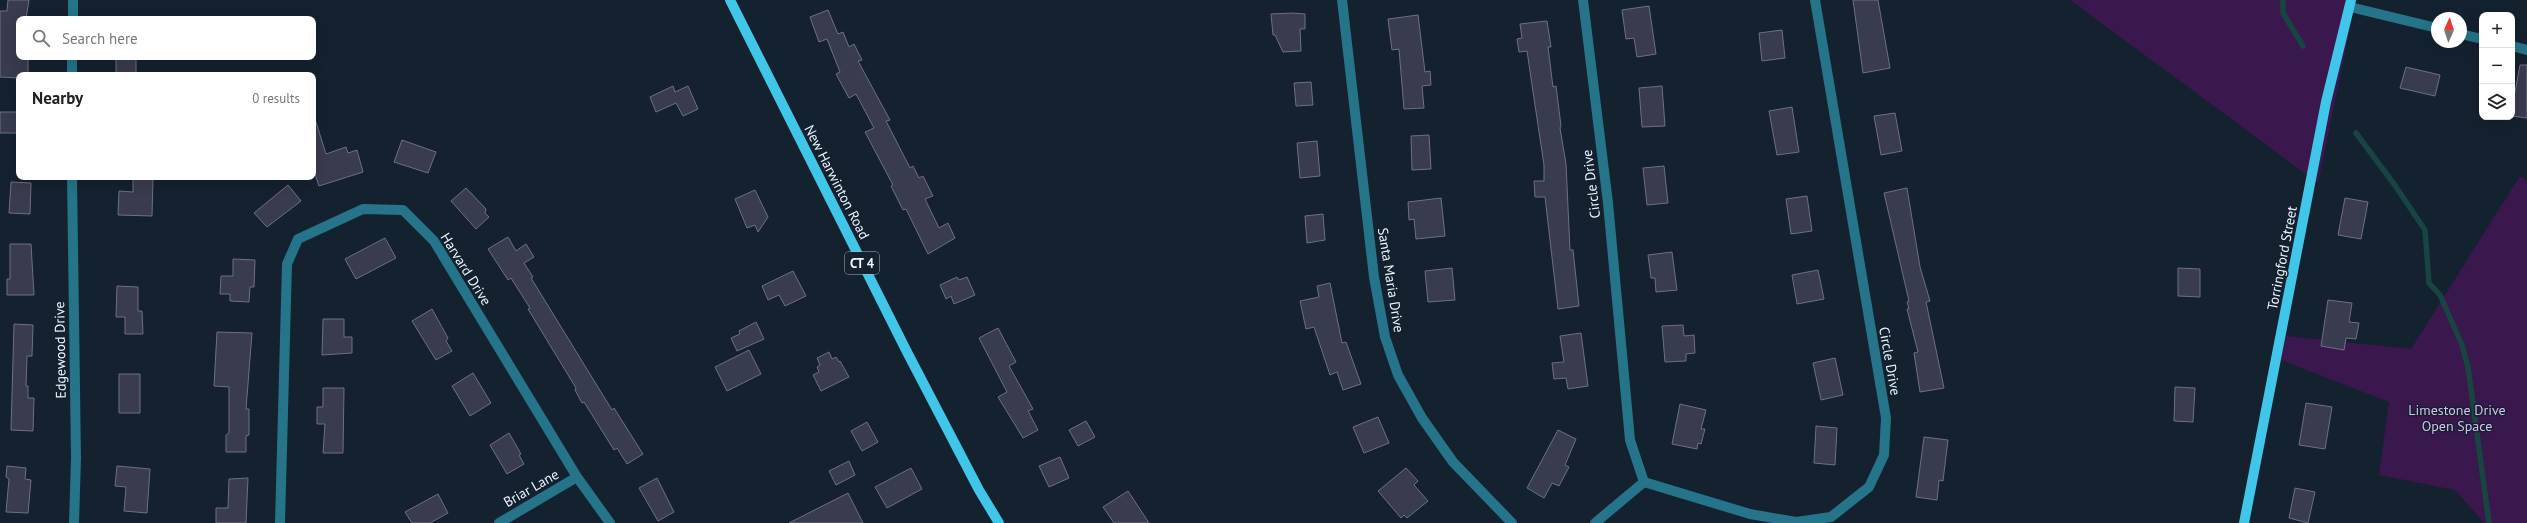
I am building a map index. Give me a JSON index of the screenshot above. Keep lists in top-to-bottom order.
{
  "streets": {
    "main road": ["New Harwinton Road", "Torringford Street", "CT 4"],
    "street": [
      "Circle Drive",
      "Harvard Drive",
      "Santa Maria Drive",
      "Edgewood Drive",
      "Briar Lane"
    ]
  },
  "crossings": [
    ["Harvard Drive", "Briar Lane"]
  ],
  "parks": ["Limestone Drive Open Space"],
  "north": "top",
  "page": {
    "map_buttons": ["+", "−"],
    "search": "Search here",
    "heading": ["Nearby", "0 results"]
  }
}
